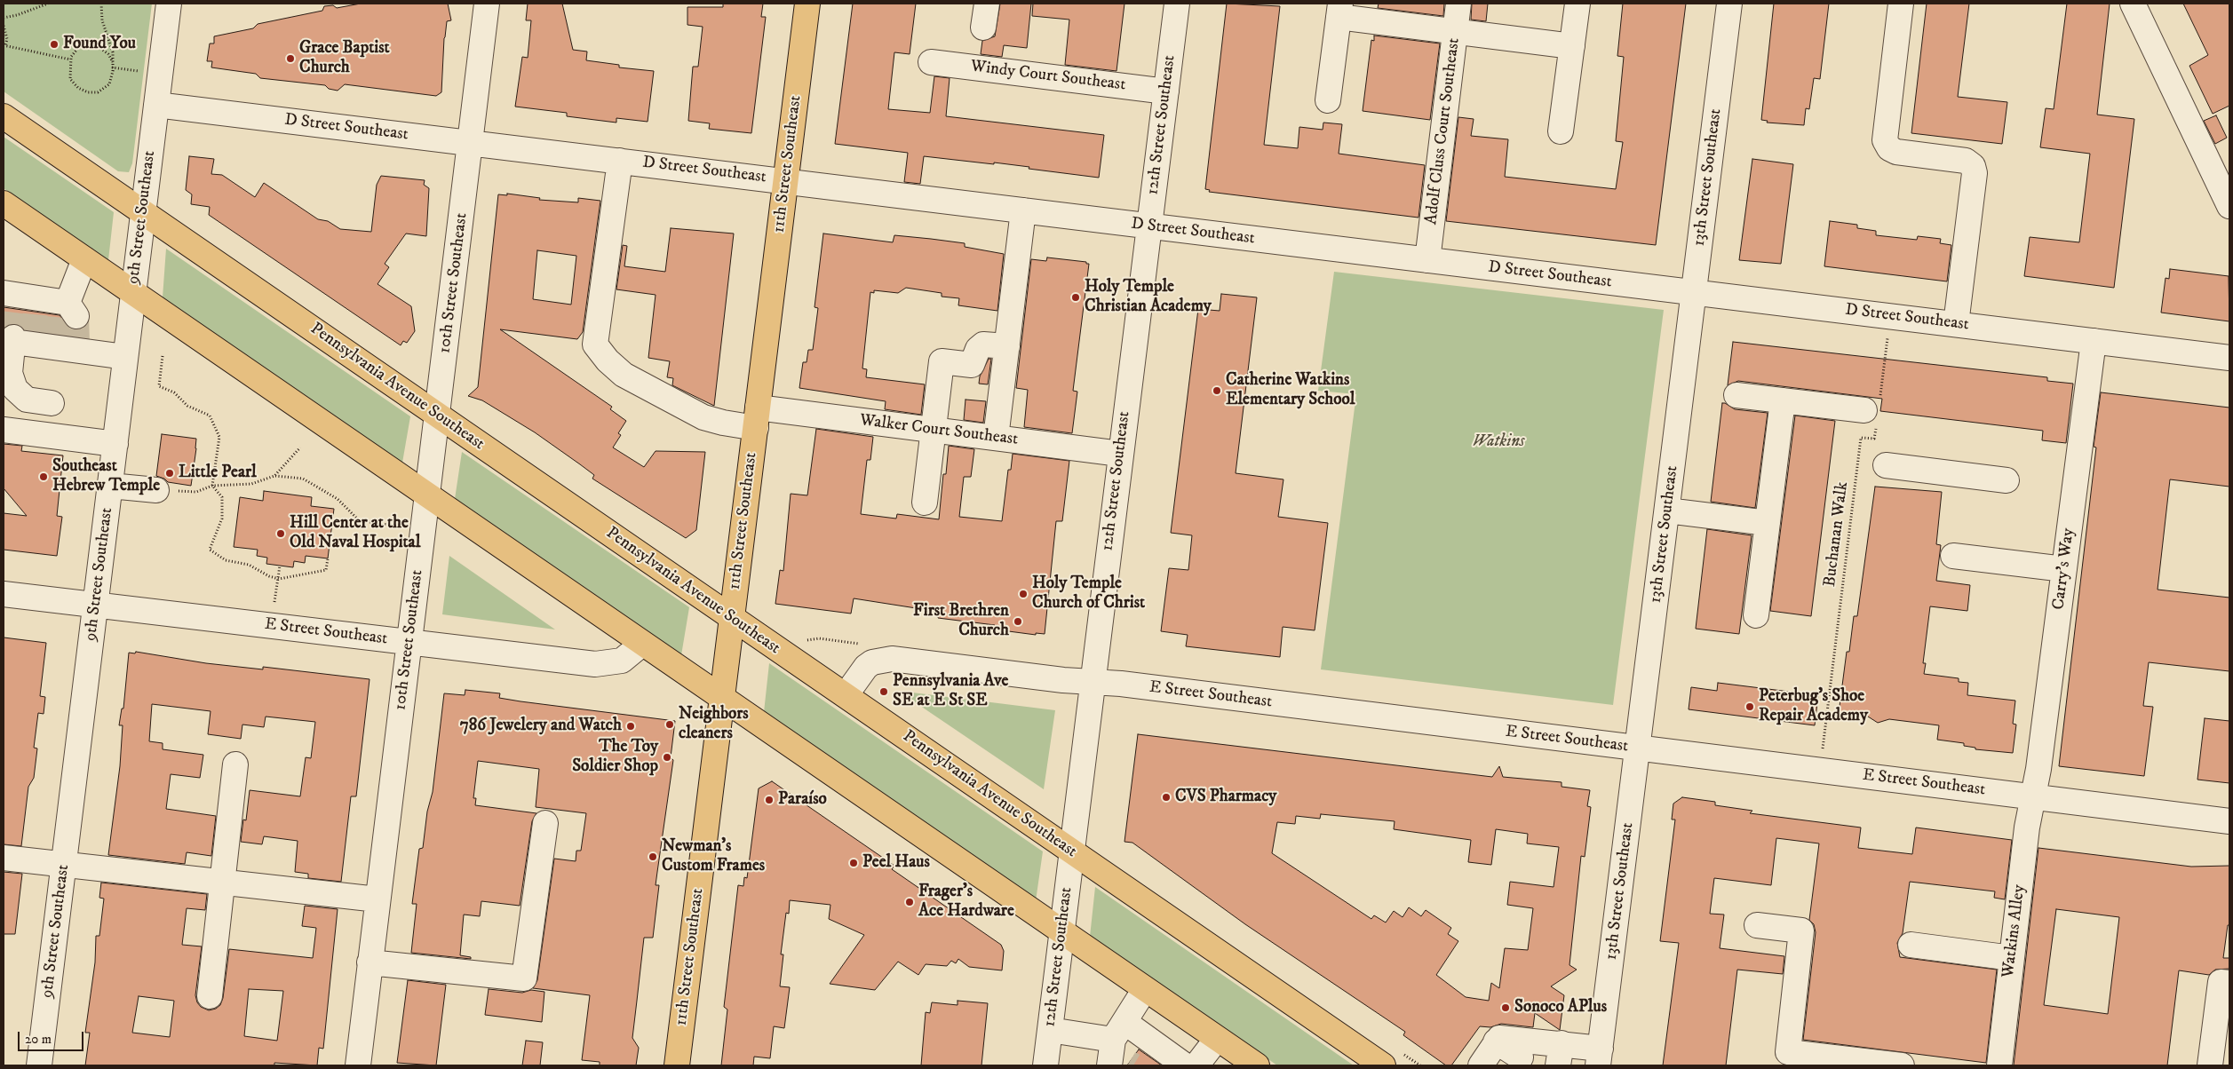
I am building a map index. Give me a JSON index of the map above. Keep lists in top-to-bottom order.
{
  "streets": {
    "main road": ["11th Street Southeast", "Pennsylvania Avenue Southeast"],
    "street": [
      "Windy Court Southeast",
      "12th Street Southeast",
      "D Street Southeast",
      "Adolf Cluss Court Southeast",
      "13th Street Southeast",
      "9th Street Southeast",
      "10th Street Southeast",
      "Walker Court Southeast",
      "Carry's Way",
      "E Street Southeast",
      "Watkins Alley"
    ],
    "path": ["Buchanan Walk"]
  },
  "crossings": [
    ["Windy Court Southeast", "12th Street Southeast"],
    ["12th Street Southeast", "D Street Southeast"],
    ["12th Street Southeast", "Pennsylvania Avenue Southeast"],
    ["12th Street Southeast", "Walker Court Southeast"],
    ["12th Street Southeast", "E Street Southeast"],
    ["D Street Southeast", "Adolf Cluss Court Southeast"],
    ["D Street Southeast", "11th Street Southeast"],
    ["D Street Southeast", "13th Street Southeast"],
    ["D Street Southeast", "9th Street Southeast"],
    ["D Street Southeast", "10th Street Southeast"],
    ["D Street Southeast", "Walker Court Southeast"],
    ["D Street Southeast", "Buchanan Walk"],
    ["D Street Southeast", "Carry's Way"],
    ["11th Street Southeast", "Pennsylvania Avenue Southeast"],
    ["11th Street Southeast", "Walker Court Southeast"],
    ["13th Street Southeast", "E Street Southeast"],
    ["9th Street Southeast", "Pennsylvania Avenue Southeast"],
    ["9th Street Southeast", "E Street Southeast"],
    ["10th Street Southeast", "Pennsylvania Avenue Southeast"],
    ["10th Street Southeast", "E Street Southeast"],
    ["Pennsylvania Avenue Southeast", "E Street Southeast"],
    ["Buchanan Walk", "E Street Southeast"],
    ["Carry's Way", "E Street Southeast"],
    ["Carry's Way", "Watkins Alley"],
    ["E Street Southeast", "Watkins Alley"]
  ],
  "parks": ["Watkins"],
  "places": [
    "Found You",
    "Grace Baptist Church",
    "Holy Temple Christian Academy",
    "Catherine Watkins Elementary School",
    "Little Pearl",
    "Southeast Hebrew Temple",
    "Hill Center at the Old Naval Hospital",
    "Holy Temple Church of Christ",
    "First Brethren Church",
    "Pennsylvania Ave SE at E St SE",
    "Peterbug's Shoe Repair Academy",
    "Neighbors cleaners",
    "786 Jewelery and Watch",
    "The Toy Soldier Shop",
    "CVS Pharmacy",
    "Paraíso",
    "Newman's Custom Frames",
    "Peel Haus",
    "Frager's Ace Hardware",
    "Sonoco APlus"
  ],
  "scale_bar": "20 m"
}
